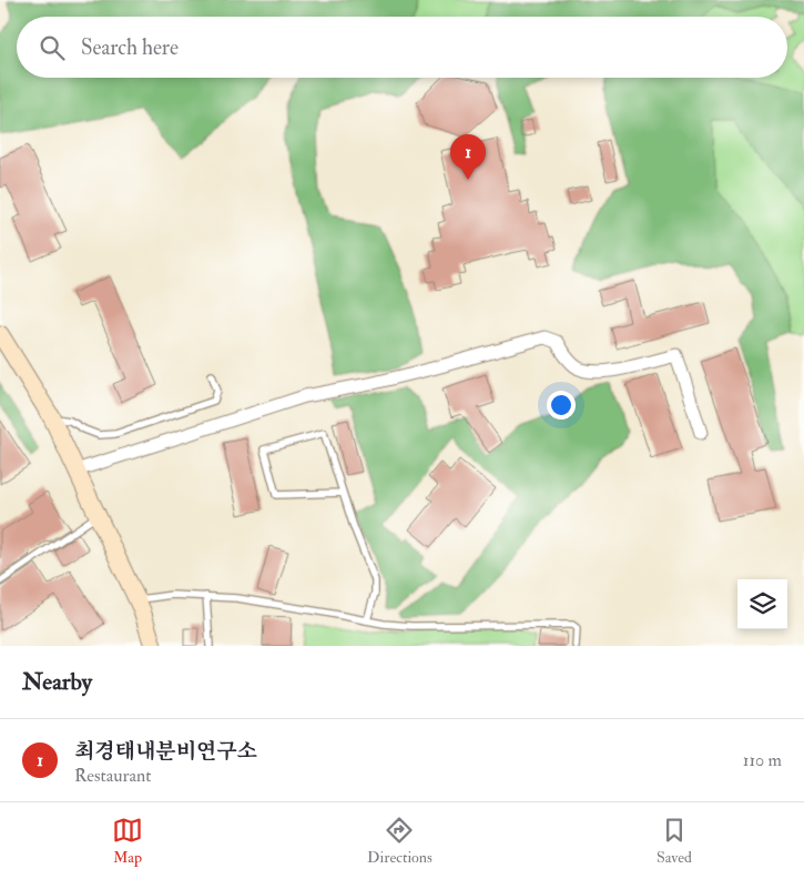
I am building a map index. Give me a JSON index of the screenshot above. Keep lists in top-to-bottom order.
{
  "page": {
    "search": "Search here",
    "pins": "1",
    "heading": "Nearby",
    "list": [
      {
        "mark": "1",
        "name": "최경태내분비연구소",
        "note": "Restaurant",
        "value": "110 m"
      }
    ],
    "nav": ["Map", "Directions", "Saved"]
  }
}
